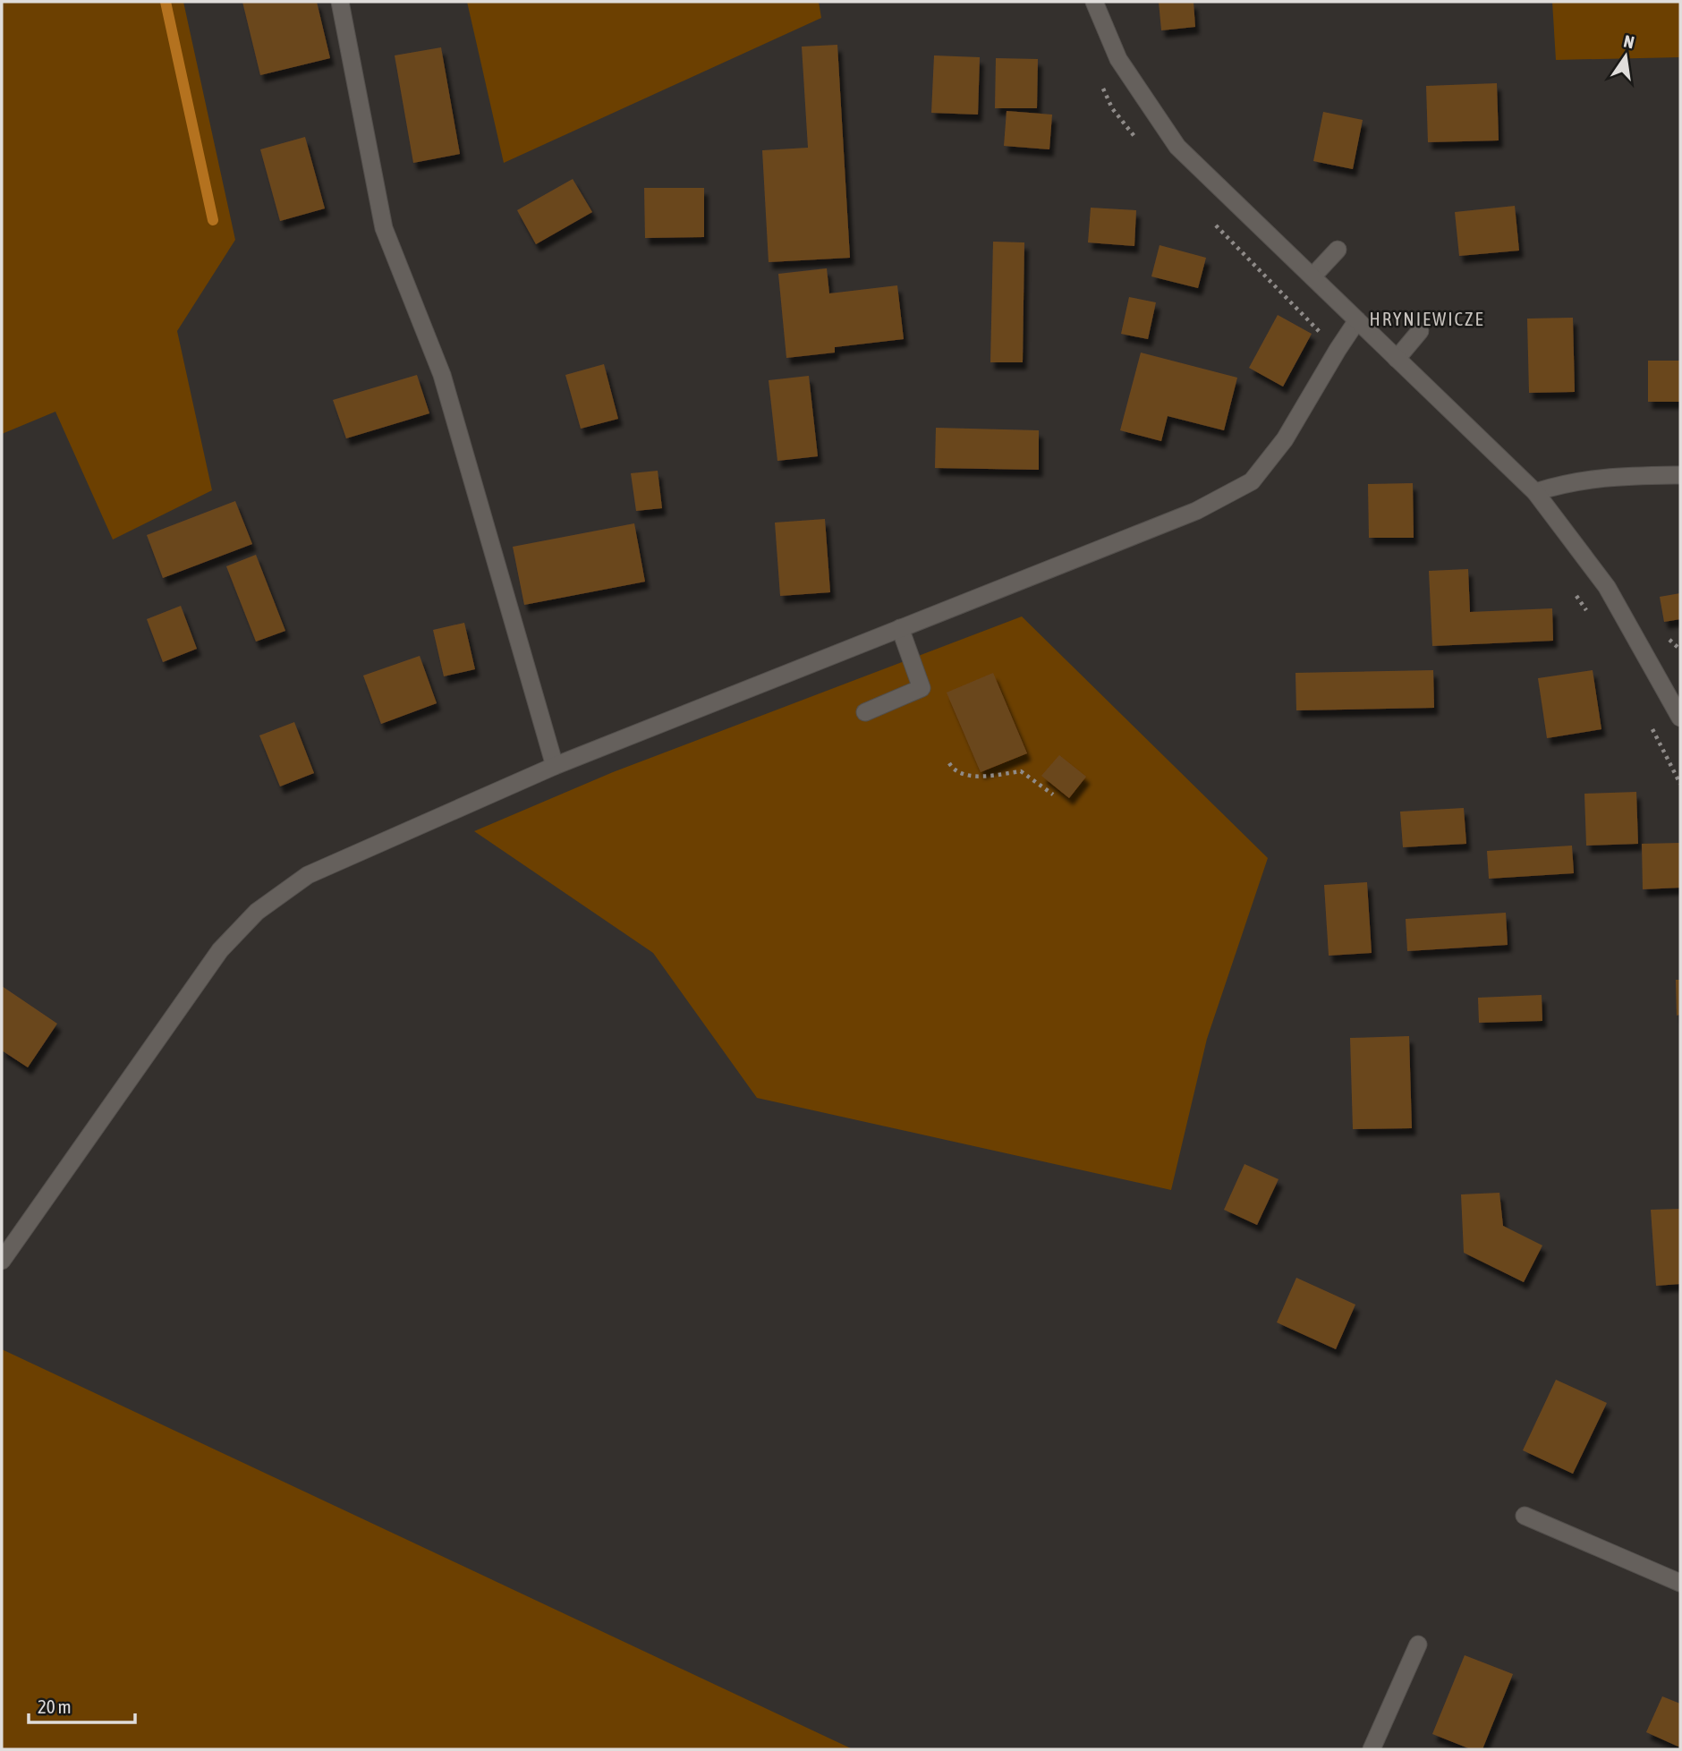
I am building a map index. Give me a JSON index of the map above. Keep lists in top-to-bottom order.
{
  "districts": ["HRYNIEWICZE"],
  "scale_bar": "20 m",
  "north": "top"
}
